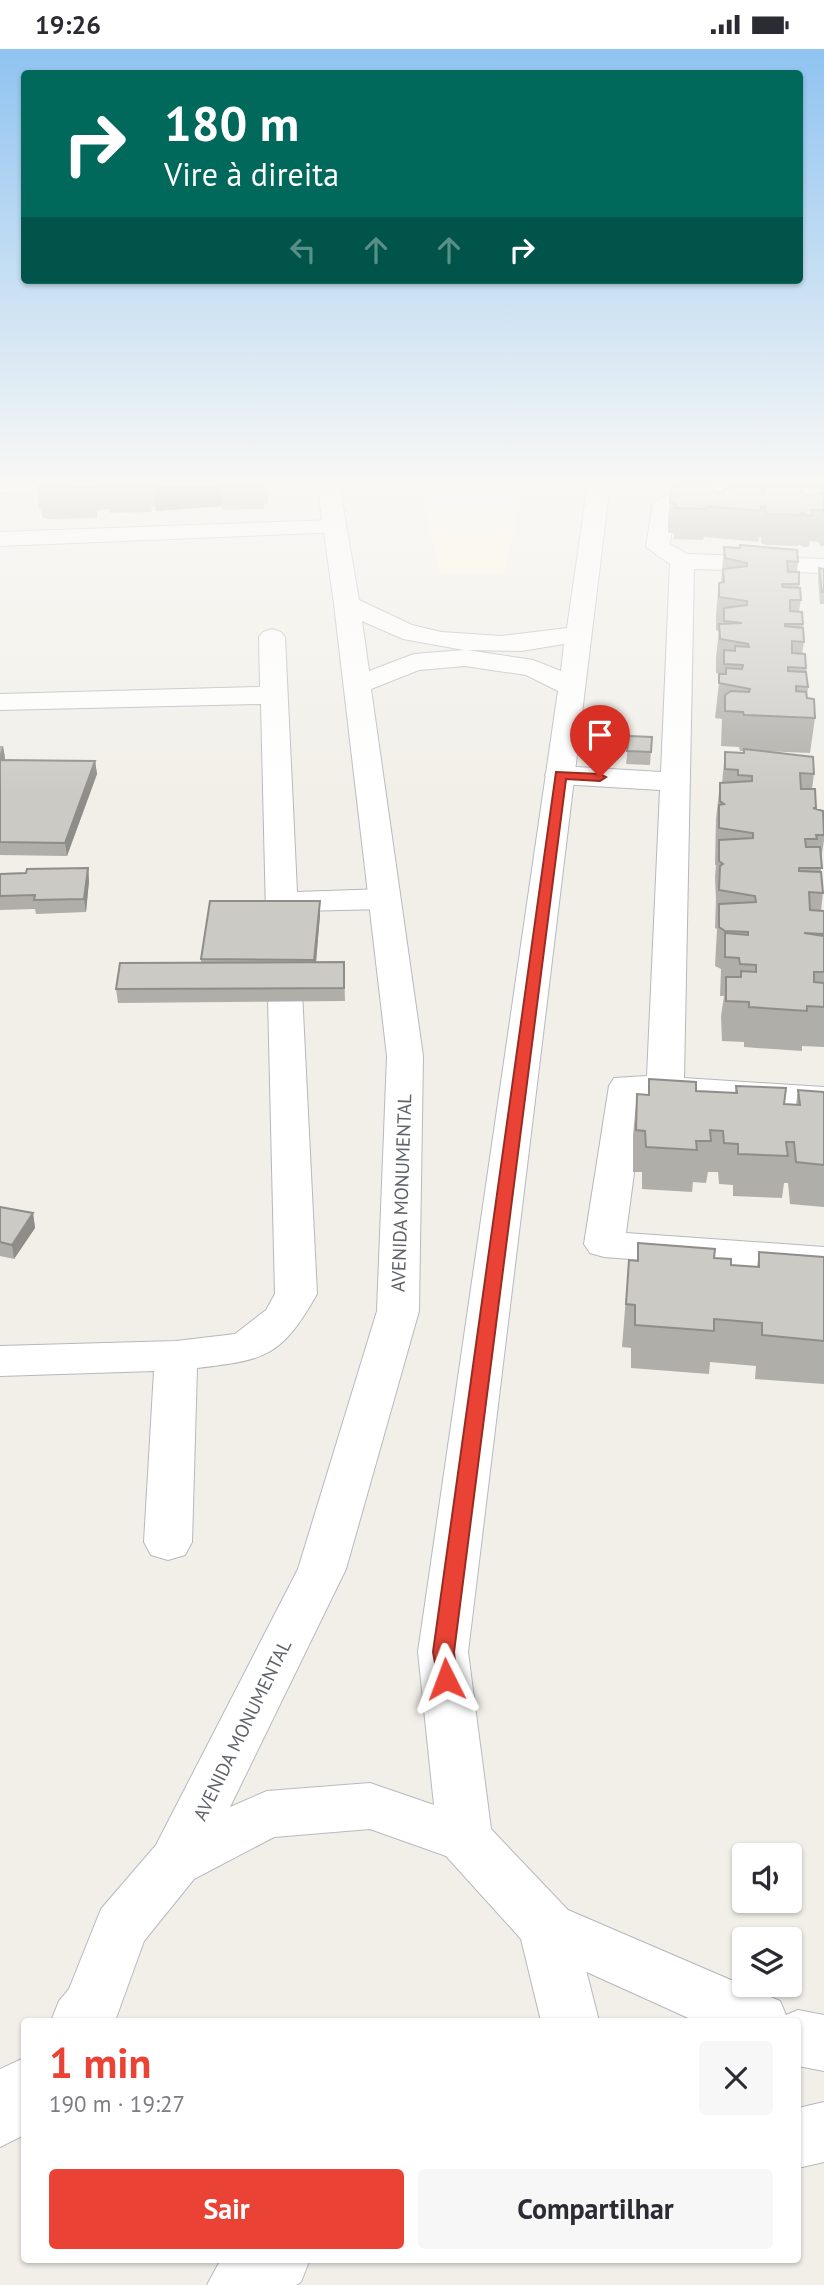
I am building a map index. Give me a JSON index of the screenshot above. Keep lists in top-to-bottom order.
{
  "streets": {
    "street": ["AVENIDA MONUMENTAL"]
  },
  "page": {
    "status": "19:26",
    "turn": ["180 m", "Vire à direita"],
    "heading": ["1 min", "190 m · 19:27"],
    "buttons": ["Sair", "Compartilhar"]
  }
}
